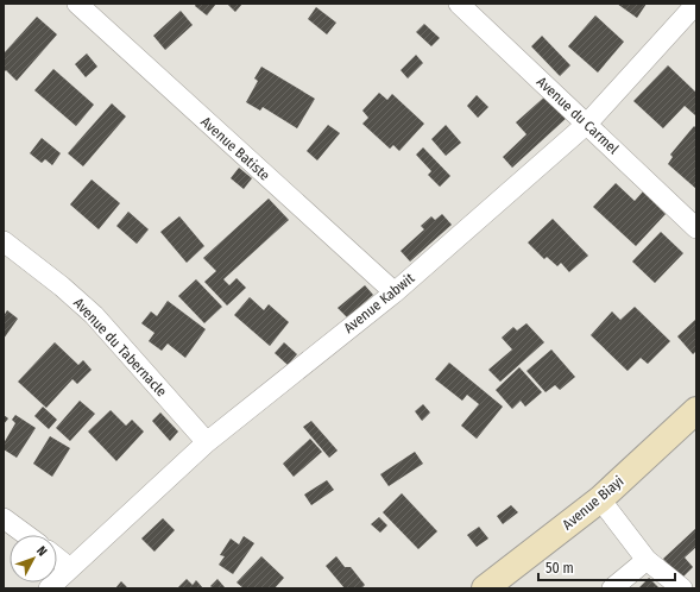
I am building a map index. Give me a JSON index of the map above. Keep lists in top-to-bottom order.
{
  "streets": {
    "street": [
      "Avenue du Carmel",
      "Avenue Batiste",
      "Avenue Kabwit",
      "Avenue du Tabernacle",
      "Avenue Biayi"
    ]
  },
  "crossings": [
    ["Avenue du Carmel", "Avenue Kabwit"],
    ["Avenue Batiste", "Avenue Kabwit"],
    ["Avenue Kabwit", "Avenue du Tabernacle"]
  ],
  "scale_bar": "50 m",
  "north": "top right"
}
